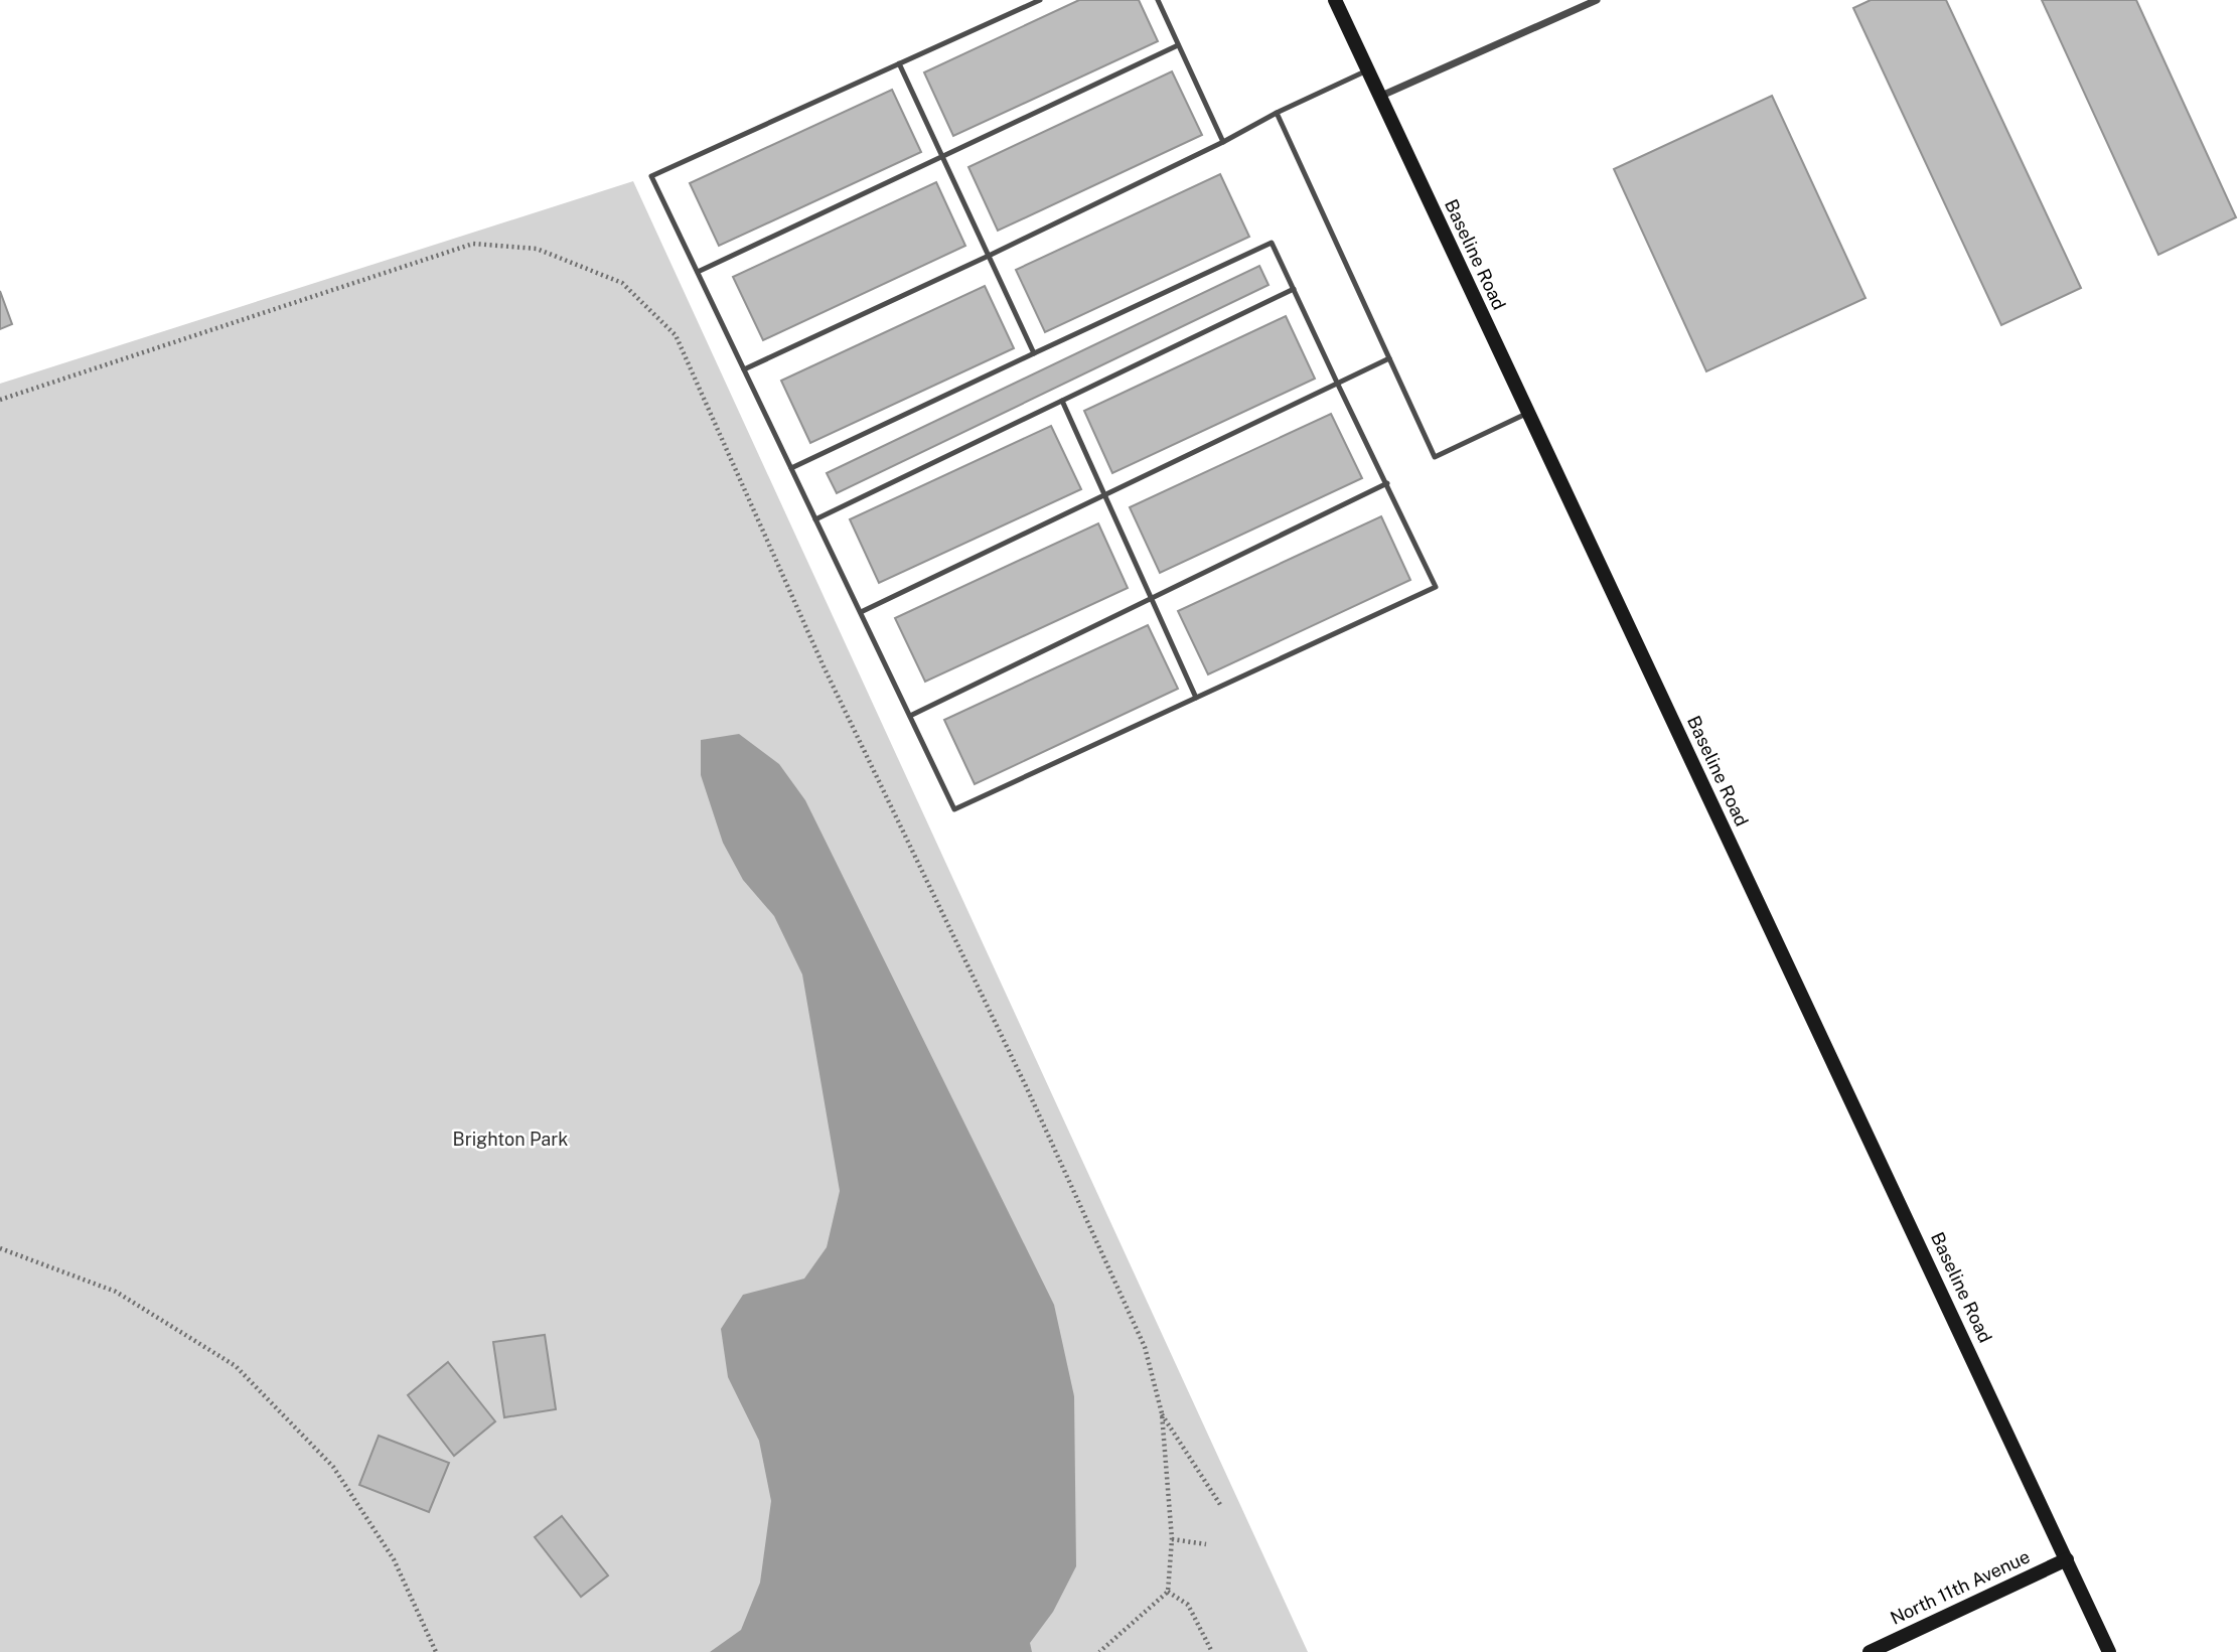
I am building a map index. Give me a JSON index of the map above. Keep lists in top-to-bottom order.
{
  "streets": {
    "main road": ["Baseline Road", "North 11th Avenue"]
  },
  "crossings": [
    ["Baseline Road", "North 11th Avenue"]
  ],
  "parks": ["Brighton Park"]
}
